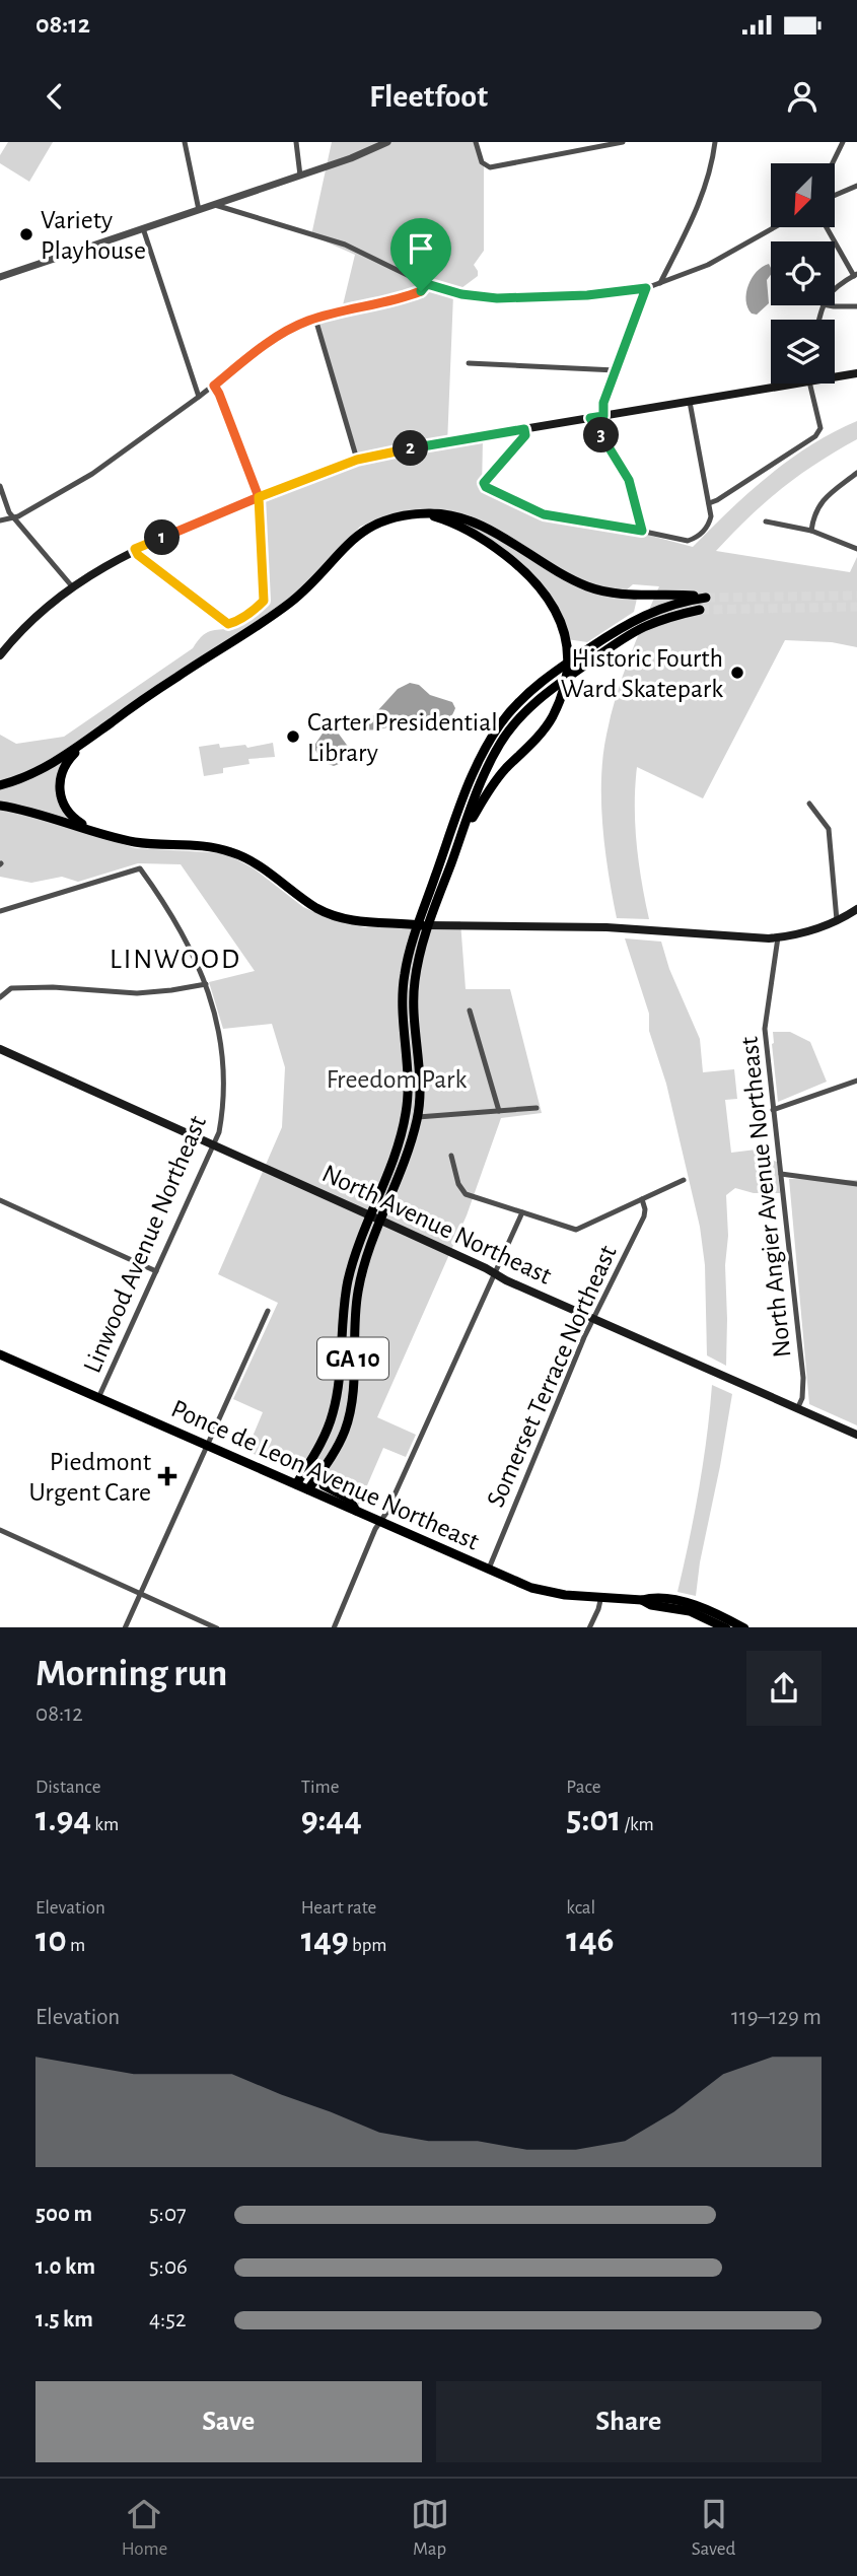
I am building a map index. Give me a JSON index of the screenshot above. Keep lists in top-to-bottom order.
{
  "streets": {
    "highway": ["GA 10", "Ponce de Leon Avenue Northeast"],
    "main road": ["North Avenue Northeast"],
    "street": ["North Angier Avenue Northeast", "Linwood Avenue Northeast", "Somerset Terrace Northeast"]
  },
  "crossings": [
    ["North Angier Avenue Northeast", "North Avenue Northeast"],
    ["North Avenue Northeast", "Linwood Avenue Northeast"],
    ["North Avenue Northeast", "GA 10"],
    ["North Avenue Northeast", "Somerset Terrace Northeast"],
    ["Linwood Avenue Northeast", "Ponce de Leon Avenue Northeast"],
    ["GA 10", "Ponce de Leon Avenue Northeast"],
    ["Somerset Terrace Northeast", "Ponce de Leon Avenue Northeast"]
  ],
  "districts": ["LINWOOD"],
  "parks": ["Freedom Park"],
  "places": {
    "other": ["Variety Playhouse", "Historic Fourth Ward Skatepark", "Carter Presidential Library"],
    "health": ["Piedmont Urgent Care"]
  },
  "north": "bottom left",
  "page": {
    "status": "08:12",
    "header": "Fleetfoot",
    "pins": ["3", "2", "1"],
    "heading": ["Morning run", "08:12"],
    "stats": [
      ["Distance", "1.94 km"],
      ["Time", "9:44"],
      ["Pace", "5:01 /km"],
      ["Elevation", "10 m"],
      ["Heart rate", "149 bpm"],
      ["kcal", "146"]
    ],
    "chart": ["Elevation", "119–129 m"],
    "list": [
      {
        "name": "500 m",
        "note": "5:07"
      },
      {
        "name": "1.0 km",
        "note": "5:06"
      },
      {
        "name": "1.5 km",
        "note": "4:52"
      }
    ],
    "buttons": ["Save", "Share"],
    "tabs": ["Home", "Map", "Saved"]
  }
}
